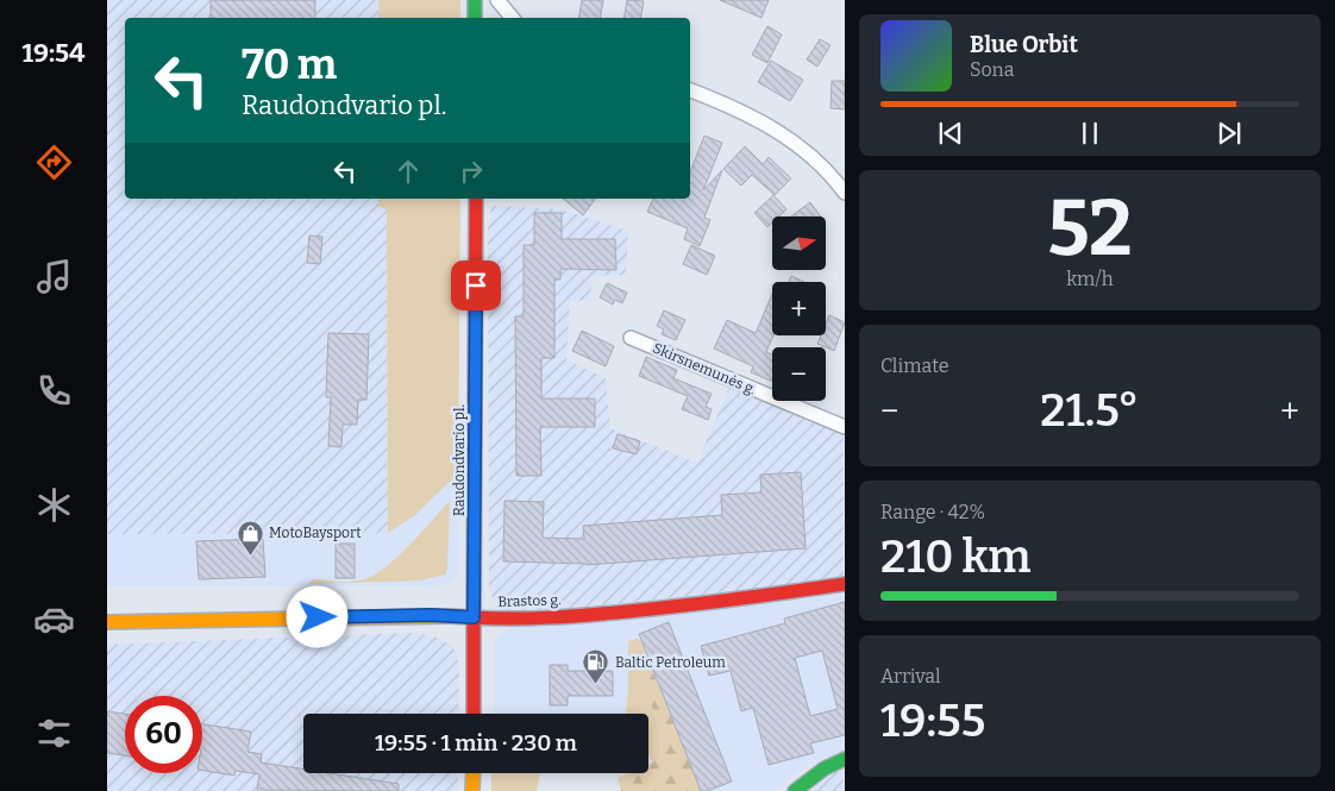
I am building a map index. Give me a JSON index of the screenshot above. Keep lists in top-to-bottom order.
{
  "streets": {
    "main road": ["Raudondvario pl.", "Brastos g."],
    "street": ["Skirsnemunės g."]
  },
  "crossings": [
    ["Raudondvario pl.", "Brastos g."]
  ],
  "places": {
    "shop": ["MotoBaysport"],
    "fuel station": ["Baltic Petroleum"]
  },
  "north": "right",
  "page": {
    "tabs": "19:54",
    "turn": ["70 m", "Raudondvario pl."],
    "song": ["Blue Orbit", "Sona"],
    "tile": [
      ["52", "km/h"],
      "Climate",
      ["Range · 42%", "210 km"],
      ["Arrival", "19:55"]
    ],
    "map_buttons": ["+", "−"],
    "heat": ["−", "21.5°", "+"],
    "limit": "60",
    "trip": "19:55 · 1 min · 230 m"
  }
}
